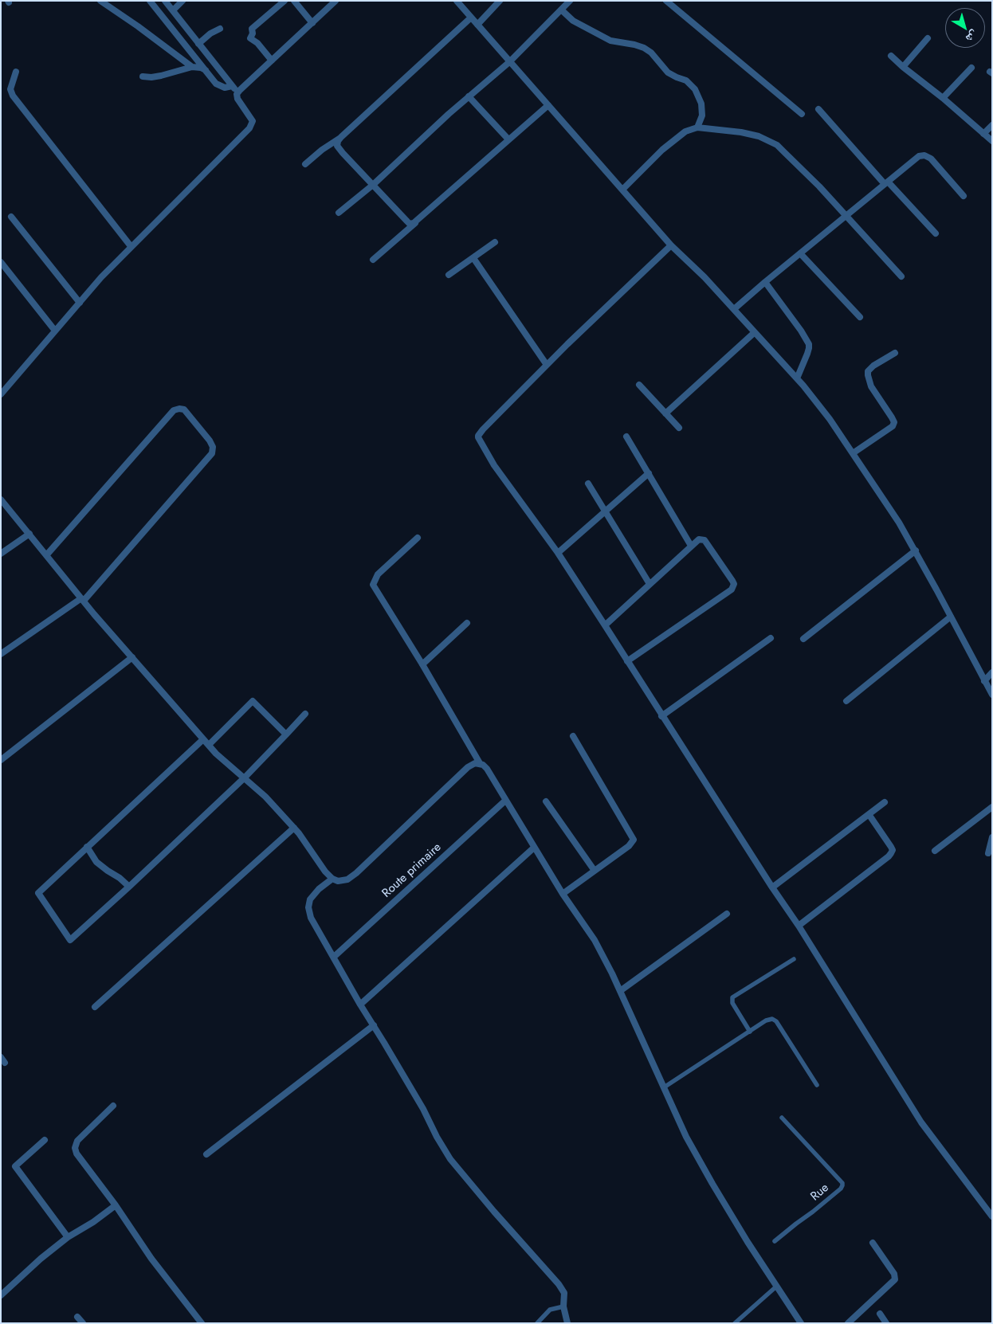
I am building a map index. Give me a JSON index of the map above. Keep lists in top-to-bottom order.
{
  "streets": {
    "street": ["Route primaire", "Rue"]
  },
  "north": "bottom right"
}
